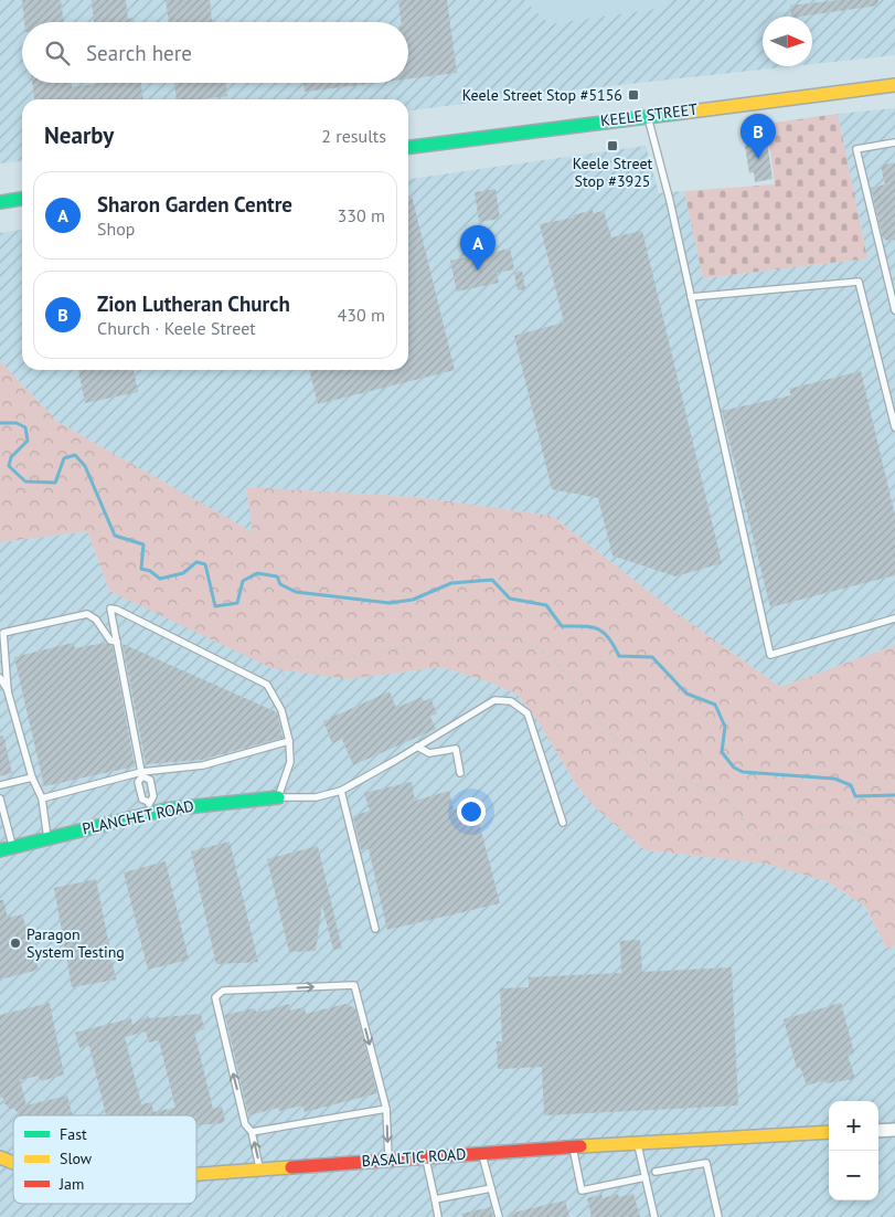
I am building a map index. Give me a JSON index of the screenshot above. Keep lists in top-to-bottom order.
{
  "streets": {
    "street": ["KEELE STREET", "PLANCHET ROAD", "BASALTIC ROAD"]
  },
  "places": {
    "transit": ["Keele Street Stop #5156", "Keele Street Stop #3925"],
    "other": ["Paragon System Testing"]
  },
  "legend": ["Fast", "Slow", "Jam"],
  "north": "right",
  "page": {
    "search": "Search here",
    "heading": ["Nearby", "2 results"],
    "pins": ["B", "A"],
    "list": [
      {
        "mark": "A",
        "name": "Sharon Garden Centre",
        "note": "Shop",
        "value": "330 m"
      },
      {
        "mark": "B",
        "name": "Zion Lutheran Church",
        "note": "Church · Keele Street",
        "value": "430 m"
      }
    ],
    "map_buttons": ["+", "−"]
  }
}
